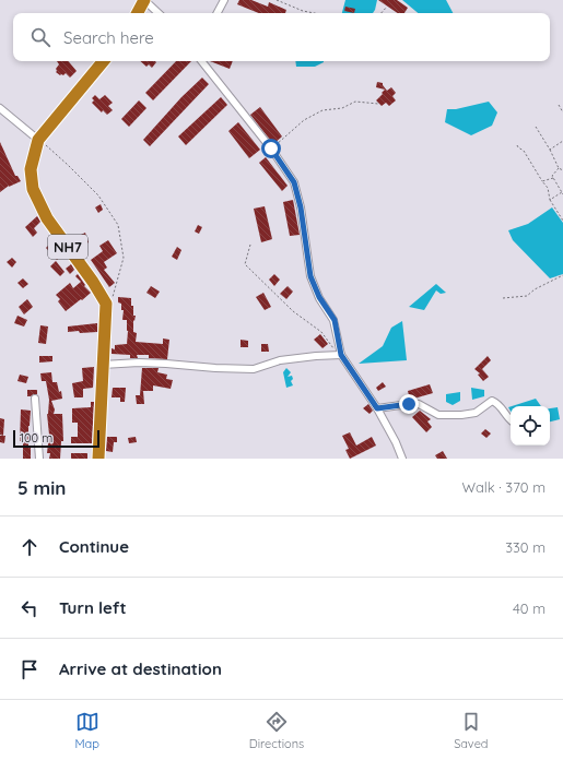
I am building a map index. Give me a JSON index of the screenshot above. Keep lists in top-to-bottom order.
{
  "streets": {
    "highway": ["NH7"]
  },
  "scale_bar": "100 m",
  "page": {
    "search": "Search here",
    "scale": "100 m",
    "heading": ["5 min", "Walk · 370 m"],
    "list": [
      ["Continue", "330 m"],
      ["Turn left", "40 m"],
      "Arrive at destination"
    ],
    "nav": ["Map", "Directions", "Saved"]
  }
}
